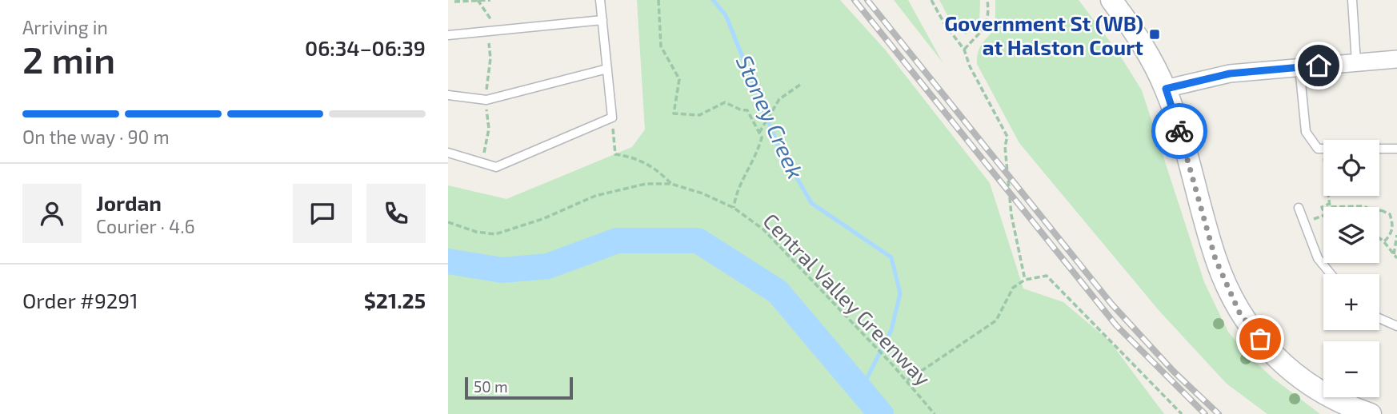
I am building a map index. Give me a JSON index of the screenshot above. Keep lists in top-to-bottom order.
{
  "streets": {
    "path": ["Central Valley Greenway"]
  },
  "water": ["Stoney Creek"],
  "places": {
    "transit": ["Government St (WB) at Halston Court"]
  },
  "scale_bar": "50 m",
  "page": {
    "heading": ["2 min", "Arriving in", "06:34–06:39"],
    "panel": [
      "Jordan",
      "Courier · 4.6",
      "Order #9291",
      "$21.25"
    ],
    "bar": "On the way · 90 m",
    "map_buttons": ["+", "−"],
    "scale": "50 m"
  }
}
